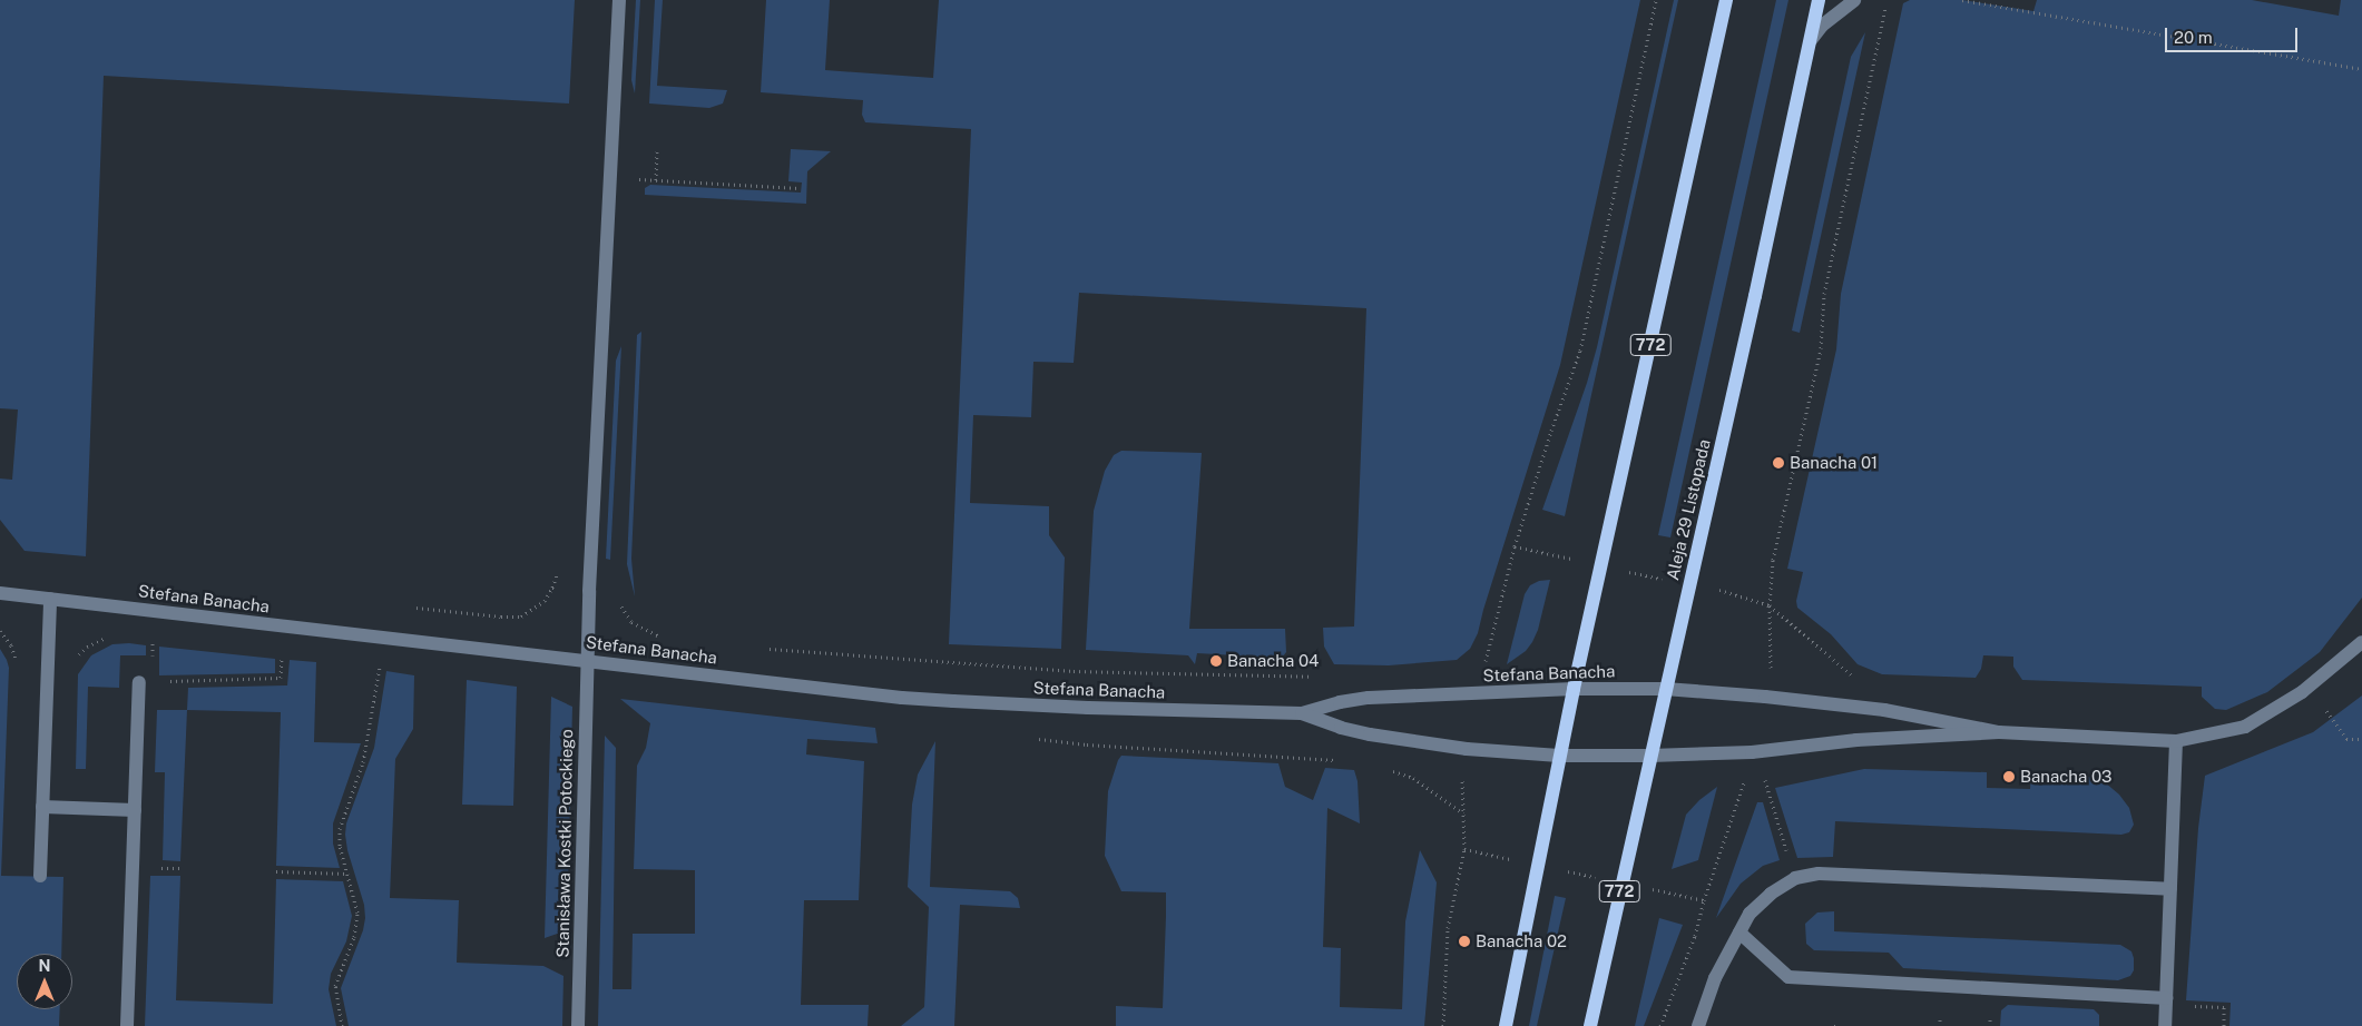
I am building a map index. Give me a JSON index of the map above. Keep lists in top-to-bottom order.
{
  "streets": {
    "main road": ["772", "Aleja 29 Listopada"],
    "street": ["Stefana Banacha", "Stanisława Kostki Potockiego"]
  },
  "crossings": [
    ["772", "Stefana Banacha"],
    ["Aleja 29 Listopada", "Stefana Banacha"],
    ["Stefana Banacha", "Stanisława Kostki Potockiego"]
  ],
  "places": [
    "Banacha 01",
    "Banacha 04",
    "Banacha 03",
    "Banacha 02"
  ],
  "scale_bar": "20 m",
  "north": "top"
}
